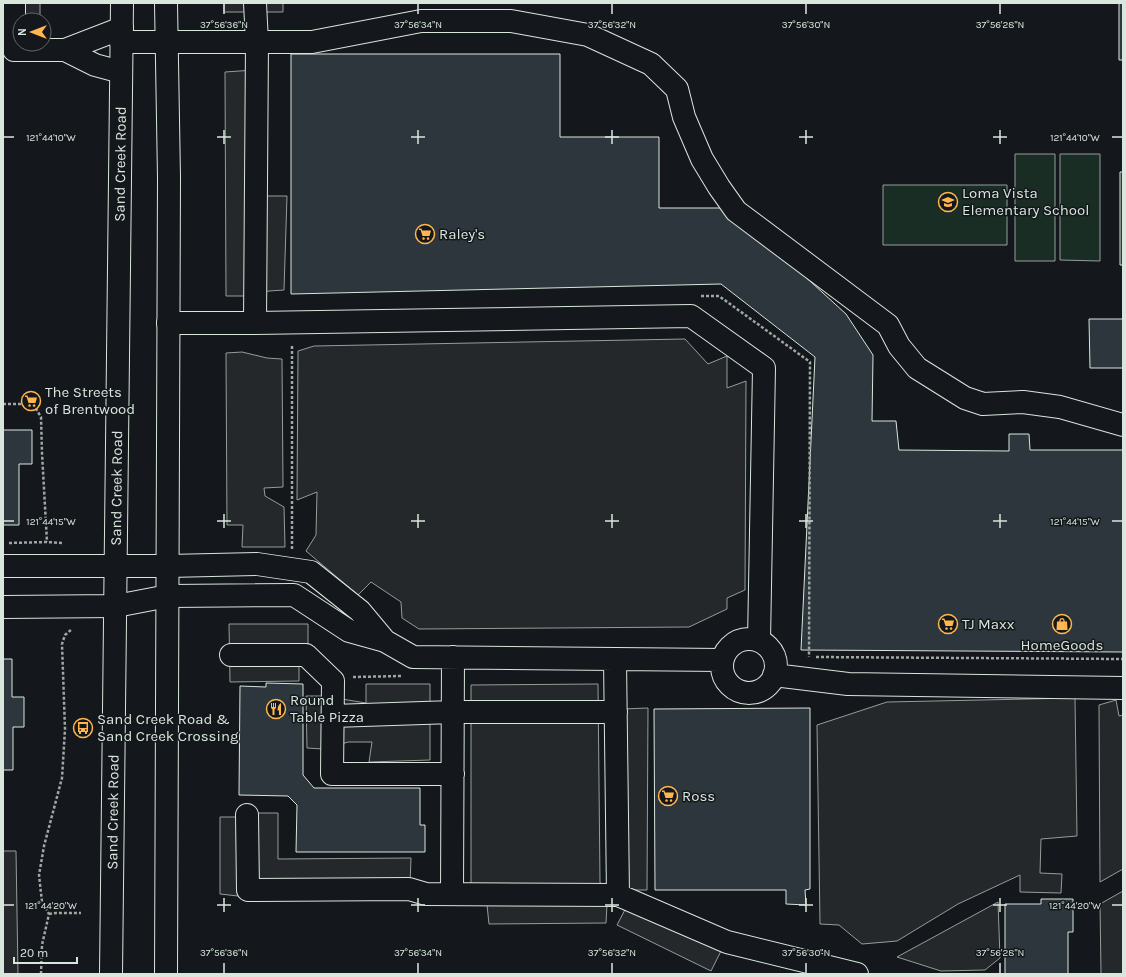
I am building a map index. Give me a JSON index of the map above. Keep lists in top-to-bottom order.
{
  "streets": {
    "main road": ["Sand Creek Road"]
  },
  "places": {
    "school or university": ["Loma Vista Elementary School"],
    "supermarket": [
      "Raley's",
      "The Streets of Brentwood",
      "TJ Maxx",
      "Ross"
    ],
    "shop": ["HomeGoods"],
    "restaurant": ["Round Table Pizza"],
    "bus stop": ["Sand Creek Road & Sand Creek Crossing"]
  },
  "scale_bar": "20 m",
  "north": "left",
  "coordinates": [
    "37°56'36\"N",
    "37°56'34\"N",
    "37°56'32\"N",
    "37°56'30\"N",
    "37°56'28\"N",
    "121°44'10\"W",
    "121°44'15\"W",
    "121°44'20\"W"
  ]
}
